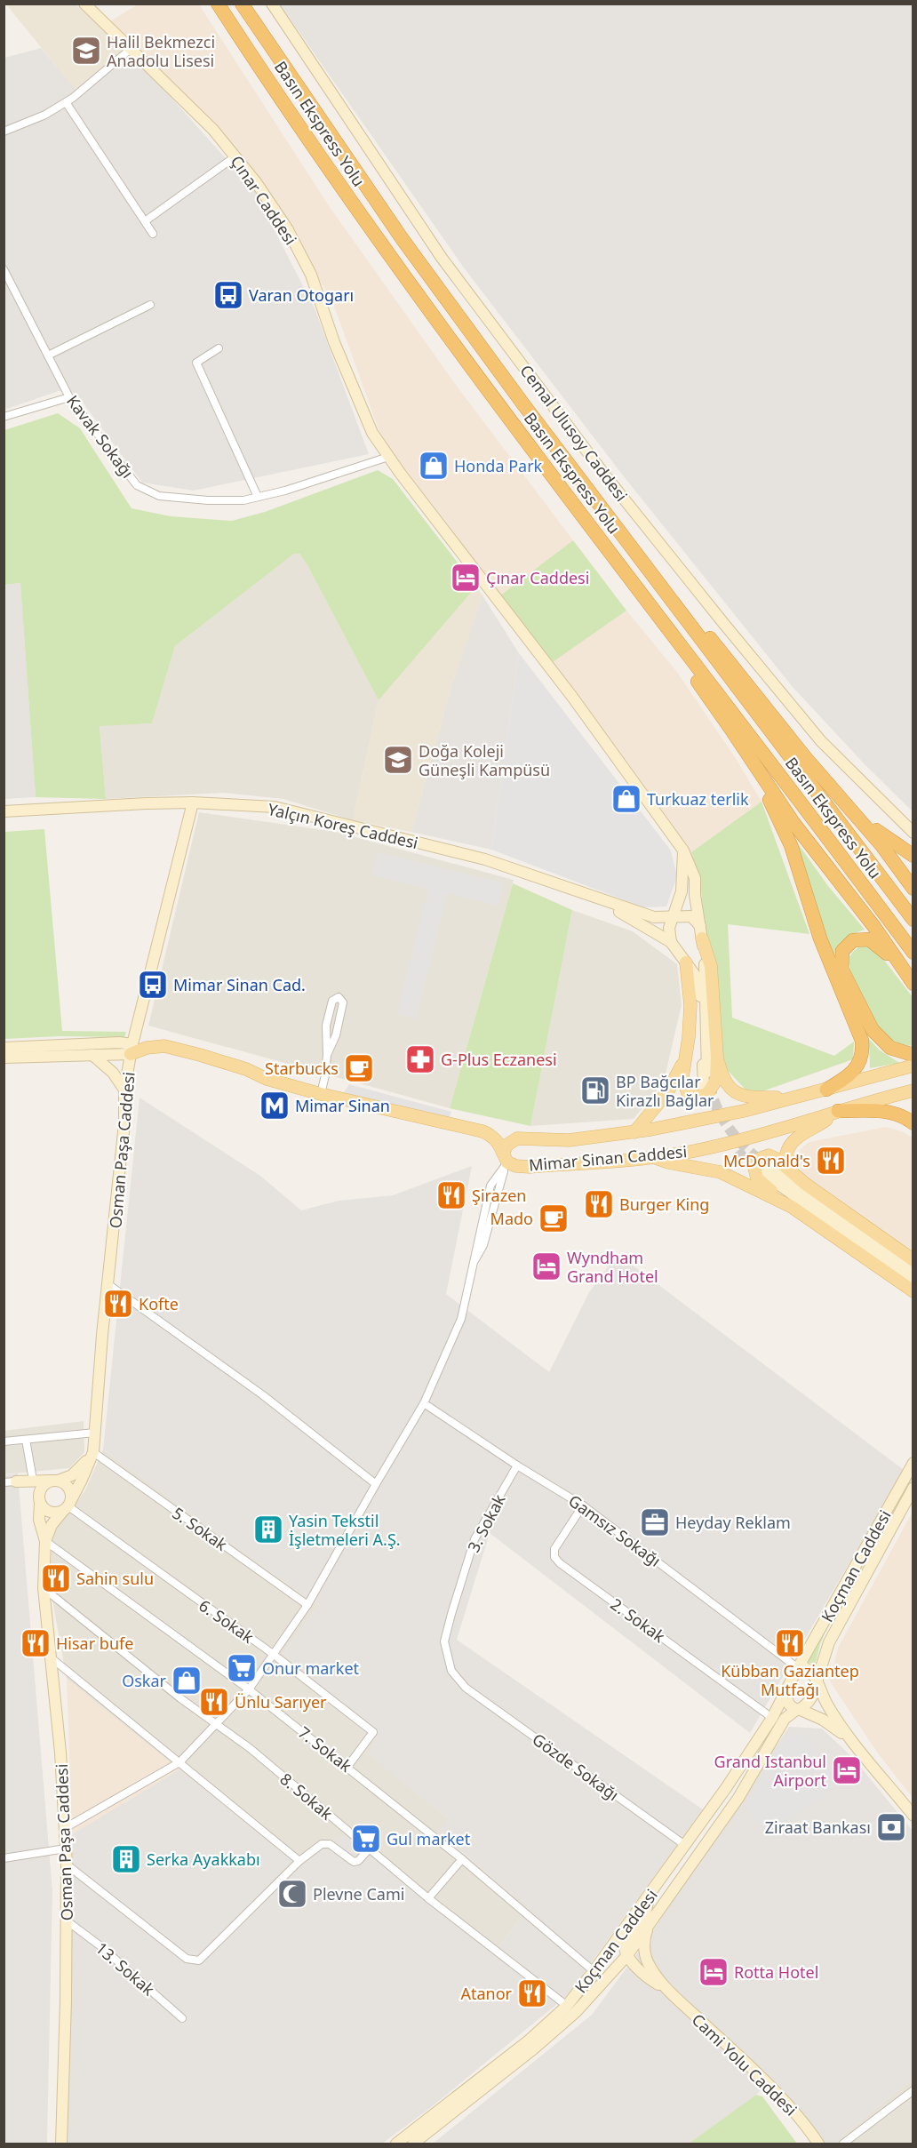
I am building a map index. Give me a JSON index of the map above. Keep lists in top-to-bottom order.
{
  "streets": {
    "highway": ["Basın Ekspress Yolu"],
    "main road": [
      "Çınar Caddesi",
      "Cemal Ulusoy Caddesi",
      "Yalçın Koreş Caddesi",
      "Osman Paşa Caddesi",
      "Mimar Sinan Caddesi",
      "Koçman Caddesi",
      "Cami Yolu Caddesi"
    ],
    "street": [
      "Kavak Sokağı",
      "3. Sokak",
      "5. Sokak",
      "Gamsız Sokağı",
      "2. Sokak",
      "6. Sokak",
      "7. Sokak",
      "Gözde Sokağı",
      "8. Sokak",
      "13. Sokak"
    ]
  },
  "crossings": [
    ["Çınar Caddesi", "Kavak Sokağı"],
    ["Çınar Caddesi", "Yalçın Koreş Caddesi"],
    ["Yalçın Koreş Caddesi", "Osman Paşa Caddesi"],
    ["Osman Paşa Caddesi", "5. Sokak"],
    ["Osman Paşa Caddesi", "6. Sokak"],
    ["Osman Paşa Caddesi", "7. Sokak"],
    ["Osman Paşa Caddesi", "8. Sokak"],
    ["Osman Paşa Caddesi", "13. Sokak"],
    ["3. Sokak", "Gamsız Sokağı"],
    ["3. Sokak", "Gözde Sokağı"],
    ["Gamsız Sokağı", "Koçman Caddesi"],
    ["Gamsız Sokağı", "2. Sokak"],
    ["Koçman Caddesi", "2. Sokak"],
    ["Koçman Caddesi", "7. Sokak"],
    ["Koçman Caddesi", "Gözde Sokağı"],
    ["Koçman Caddesi", "8. Sokak"],
    ["6. Sokak", "7. Sokak"]
  ],
  "places": {
    "school or university": ["Halil Bekmezci Anadolu Lisesi", "Doğa Koleji Güneşli Kampüsü"],
    "bus stop": ["Varan Otogarı", "Mimar Sinan Cad."],
    "shop": ["Honda Park", "Turkuaz terlik", "Oskar"],
    "hotel": [
      "Çınar Caddesi",
      "Wyndham Grand Hotel",
      "Grand Istanbul Airport",
      "Rotta Hotel"
    ],
    "pharmacy": ["G-Plus Eczanesi"],
    "cafe": ["Starbucks", "Mado"],
    "fuel station": ["BP Bağcılar Kirazlı Bağlar"],
    "metro station": ["Mimar Sinan"],
    "restaurant": [
      "McDonald's",
      "Şirazen",
      "Burger King",
      "Kofte",
      "Sahin sulu",
      "Hisar bufe",
      "Kübban Gaziantep Mutfağı",
      "Ünlu Sarıyer",
      "Atanor"
    ],
    "office": ["Heyday Reklam"],
    "building": ["Yasin Tekstil İşletmeleri A.Ş.", "Serka Ayakkabı"],
    "supermarket": ["Onur market", "Gul market"],
    "bank": ["Ziraat Bankası"],
    "mosque": ["Plevne Cami"]
  }
}
